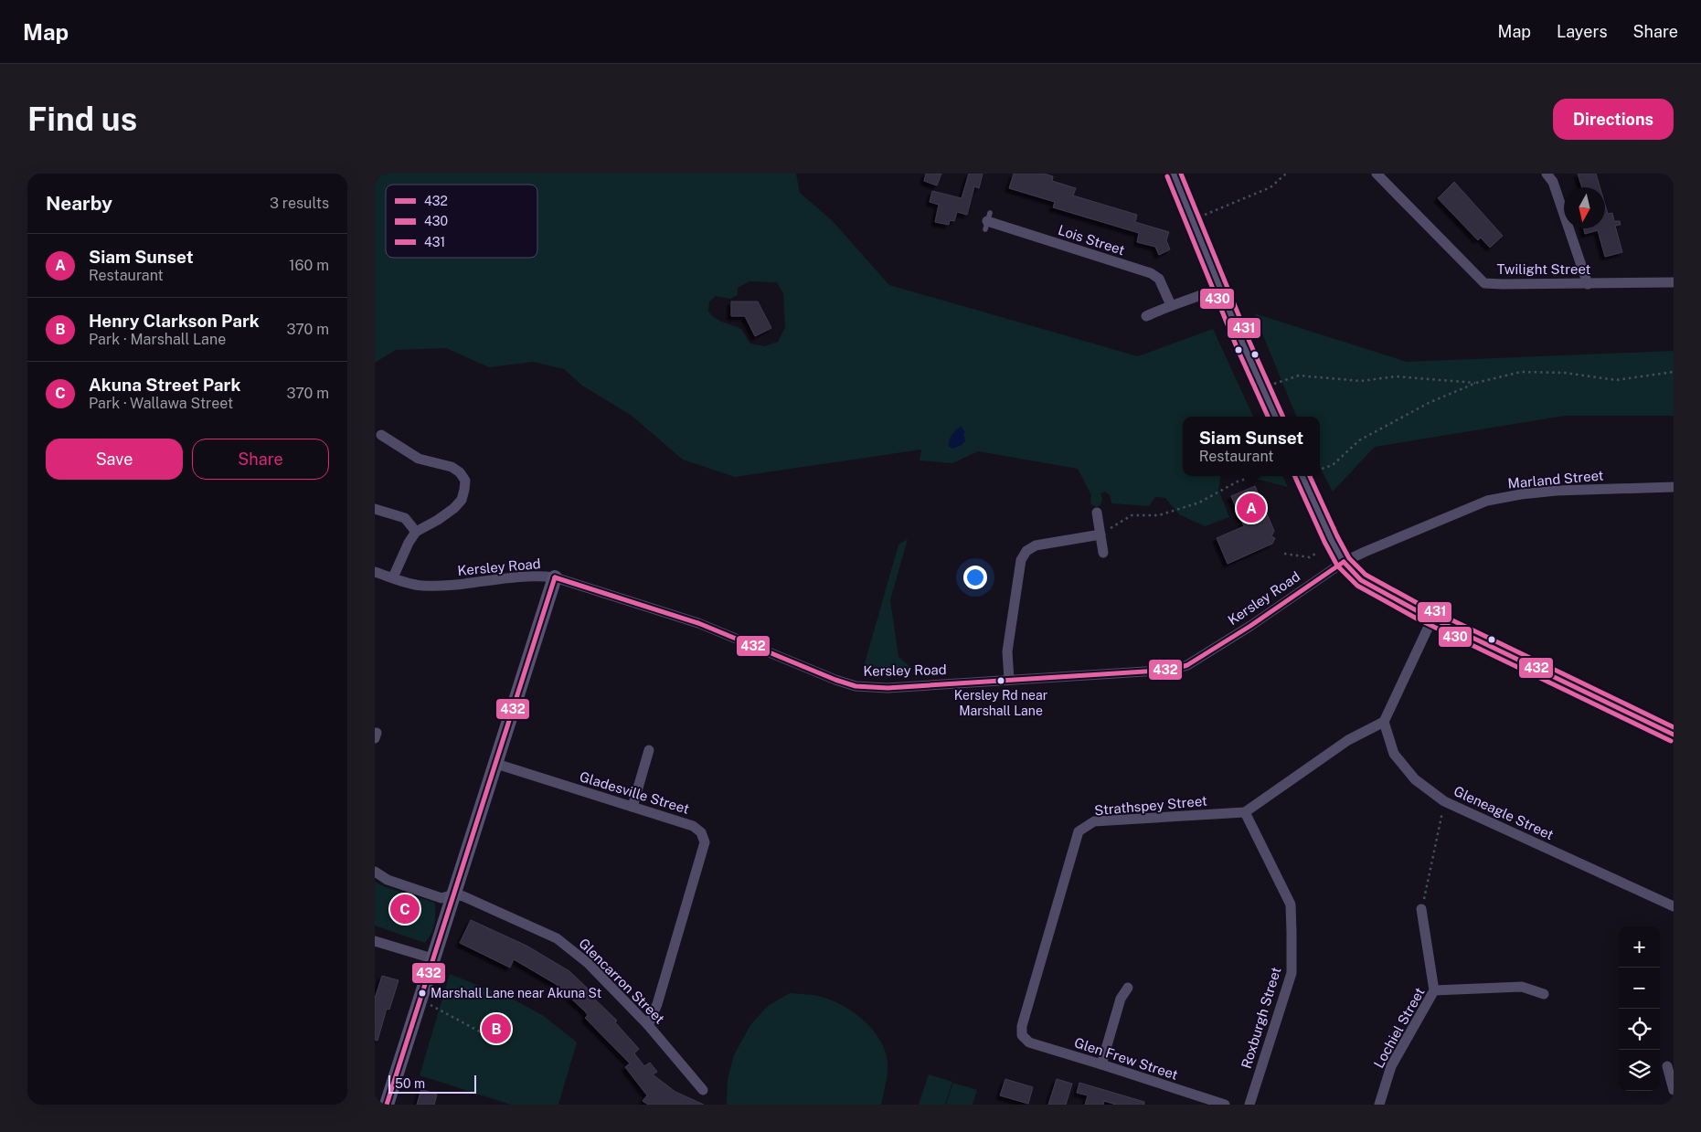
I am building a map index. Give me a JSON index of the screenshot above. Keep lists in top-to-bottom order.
{
  "streets": {
    "street": [
      "Lois Street",
      "Twilight Street",
      "Marland Street",
      "Kersley Road",
      "Gladesville Street",
      "Strathspey Street",
      "Gleneagle Street",
      "Glencarron Street",
      "Roxburgh Street",
      "Lochiel Street",
      "Glen Frew Street"
    ]
  },
  "crossings": [
    ["Marland Street", "Kersley Road"],
    ["Gladesville Street", "Glencarron Street"],
    ["Strathspey Street", "Roxburgh Street"],
    ["Strathspey Street", "Glen Frew Street"]
  ],
  "places": ["Kersley Rd near Marshall Lane", "Marshall Lane near Akuna St"],
  "lines": ["transit line 431", "transit line 430", "transit line 432"],
  "legend": ["432", "430", "431"],
  "scale_bar": "50 m",
  "north": "bottom",
  "page": {
    "header": "Map",
    "nav": ["Map", "Layers", "Share"],
    "buttons": [
      "Directions",
      ["Save", "Share"]
    ],
    "title": "Find us",
    "heading": ["Nearby", "3 results"],
    "list": [
      {
        "mark": "A",
        "name": "Siam Sunset",
        "note": "Restaurant",
        "value": "160 m"
      },
      {
        "mark": "B",
        "name": "Henry Clarkson Park",
        "note": "Park · Marshall Lane",
        "value": "370 m"
      },
      {
        "mark": "C",
        "name": "Akuna Street Park",
        "note": "Park · Wallawa Street",
        "value": "370 m"
      }
    ],
    "popup": ["Siam Sunset", "Restaurant"],
    "pins": ["A", "C", "B"],
    "map_buttons": ["+", "−"],
    "scale": "50 m"
  }
}
